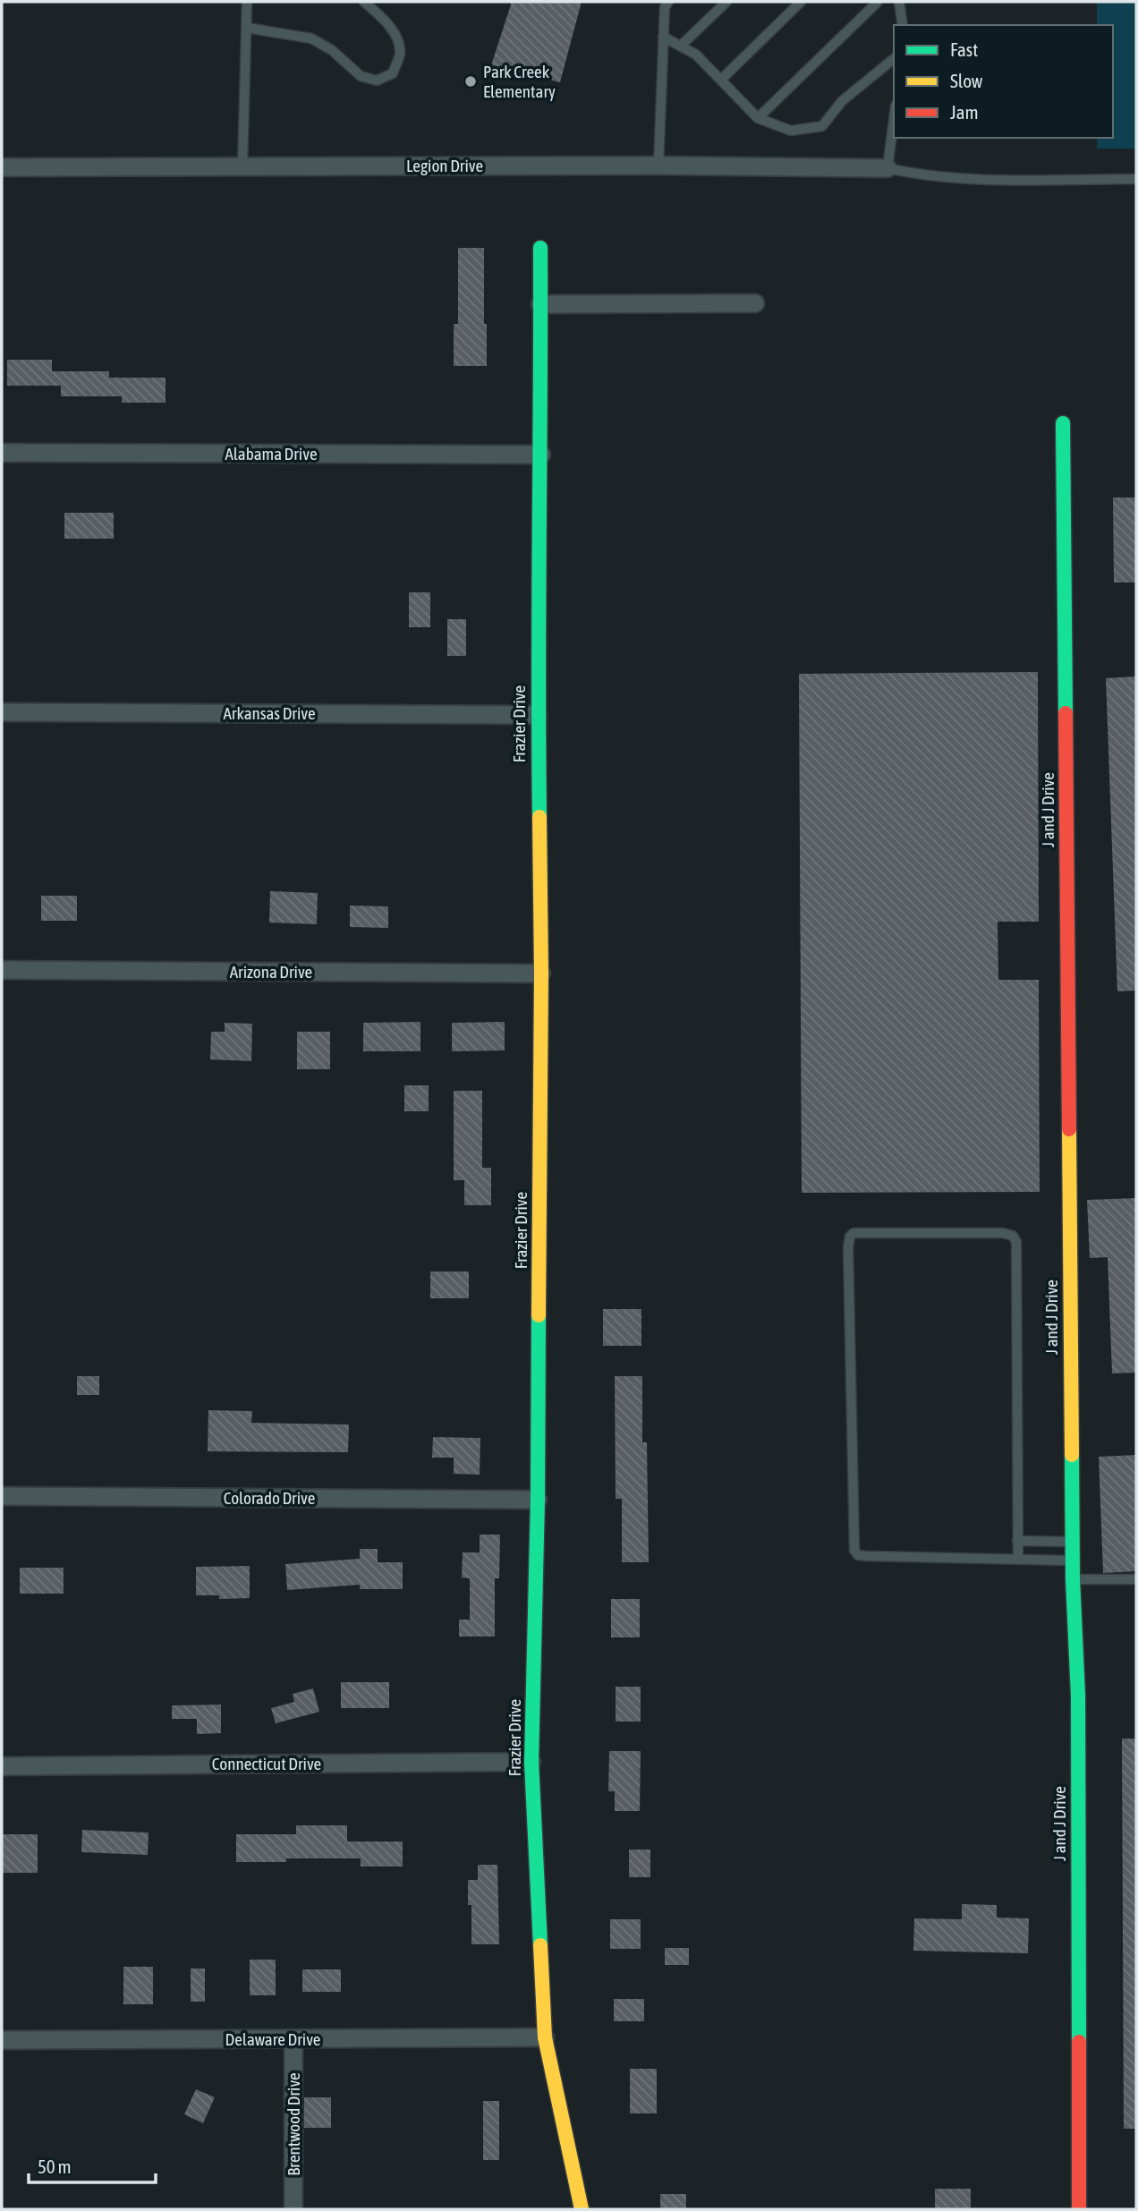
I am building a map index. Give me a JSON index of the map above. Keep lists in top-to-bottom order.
{
  "streets": {
    "street": [
      "Legion Drive",
      "Alabama Drive",
      "Arkansas Drive",
      "Frazier Drive",
      "J and J Drive",
      "Arizona Drive",
      "Colorado Drive",
      "Connecticut Drive",
      "Delaware Drive",
      "Brentwood Drive"
    ]
  },
  "crossings": [
    ["Alabama Drive", "Frazier Drive"],
    ["Arkansas Drive", "Frazier Drive"],
    ["Frazier Drive", "Arizona Drive"],
    ["Frazier Drive", "Colorado Drive"],
    ["Frazier Drive", "Connecticut Drive"],
    ["Frazier Drive", "Delaware Drive"],
    ["Delaware Drive", "Brentwood Drive"]
  ],
  "places": ["Park Creek Elementary"],
  "legend": ["Fast", "Slow", "Jam"],
  "scale_bar": "50 m"
}
